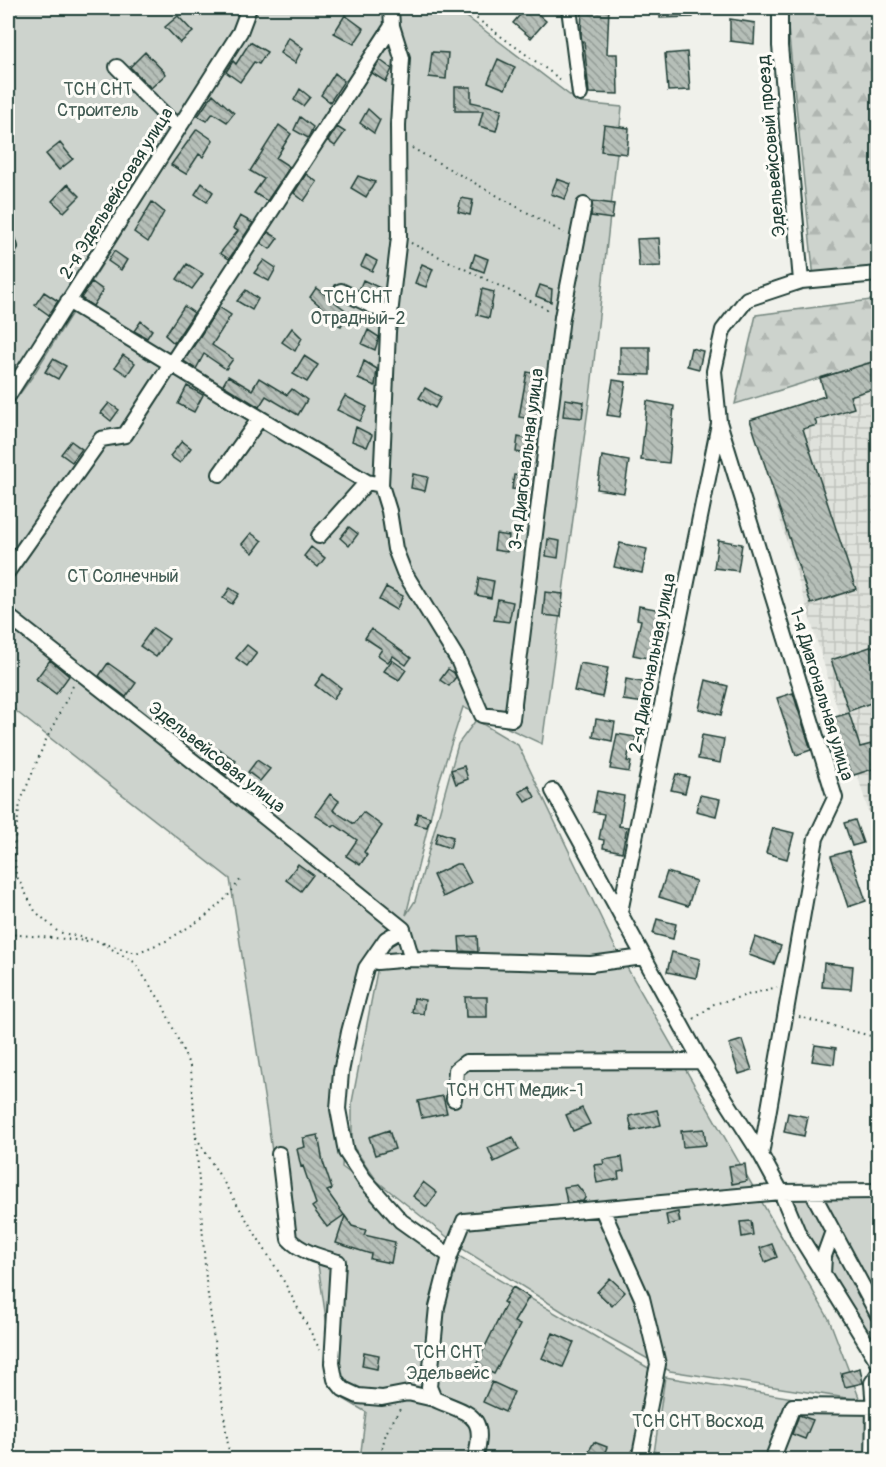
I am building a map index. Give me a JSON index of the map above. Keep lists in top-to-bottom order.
{
  "streets": {
    "street": [
      "Эдельвейсовый проезд",
      "2-я Эдельвейсовая улица",
      "3-я Диагональная улица",
      "2-я Диагональная улица",
      "1-я Диагональная улица",
      "Эдельвейсовая улица"
    ]
  },
  "crossings": [
    ["2-я Диагональная улица", "1-я Диагональная улица"]
  ],
  "parks": [
    "ТСН СНТ Строитель",
    "ТСН СНТ Отрадный-2",
    "СТ Солнечный",
    "ТСН СНТ Медик-1",
    "ТСН СНТ Эдельвейс",
    "ТСН СНТ Восход"
  ]
}
